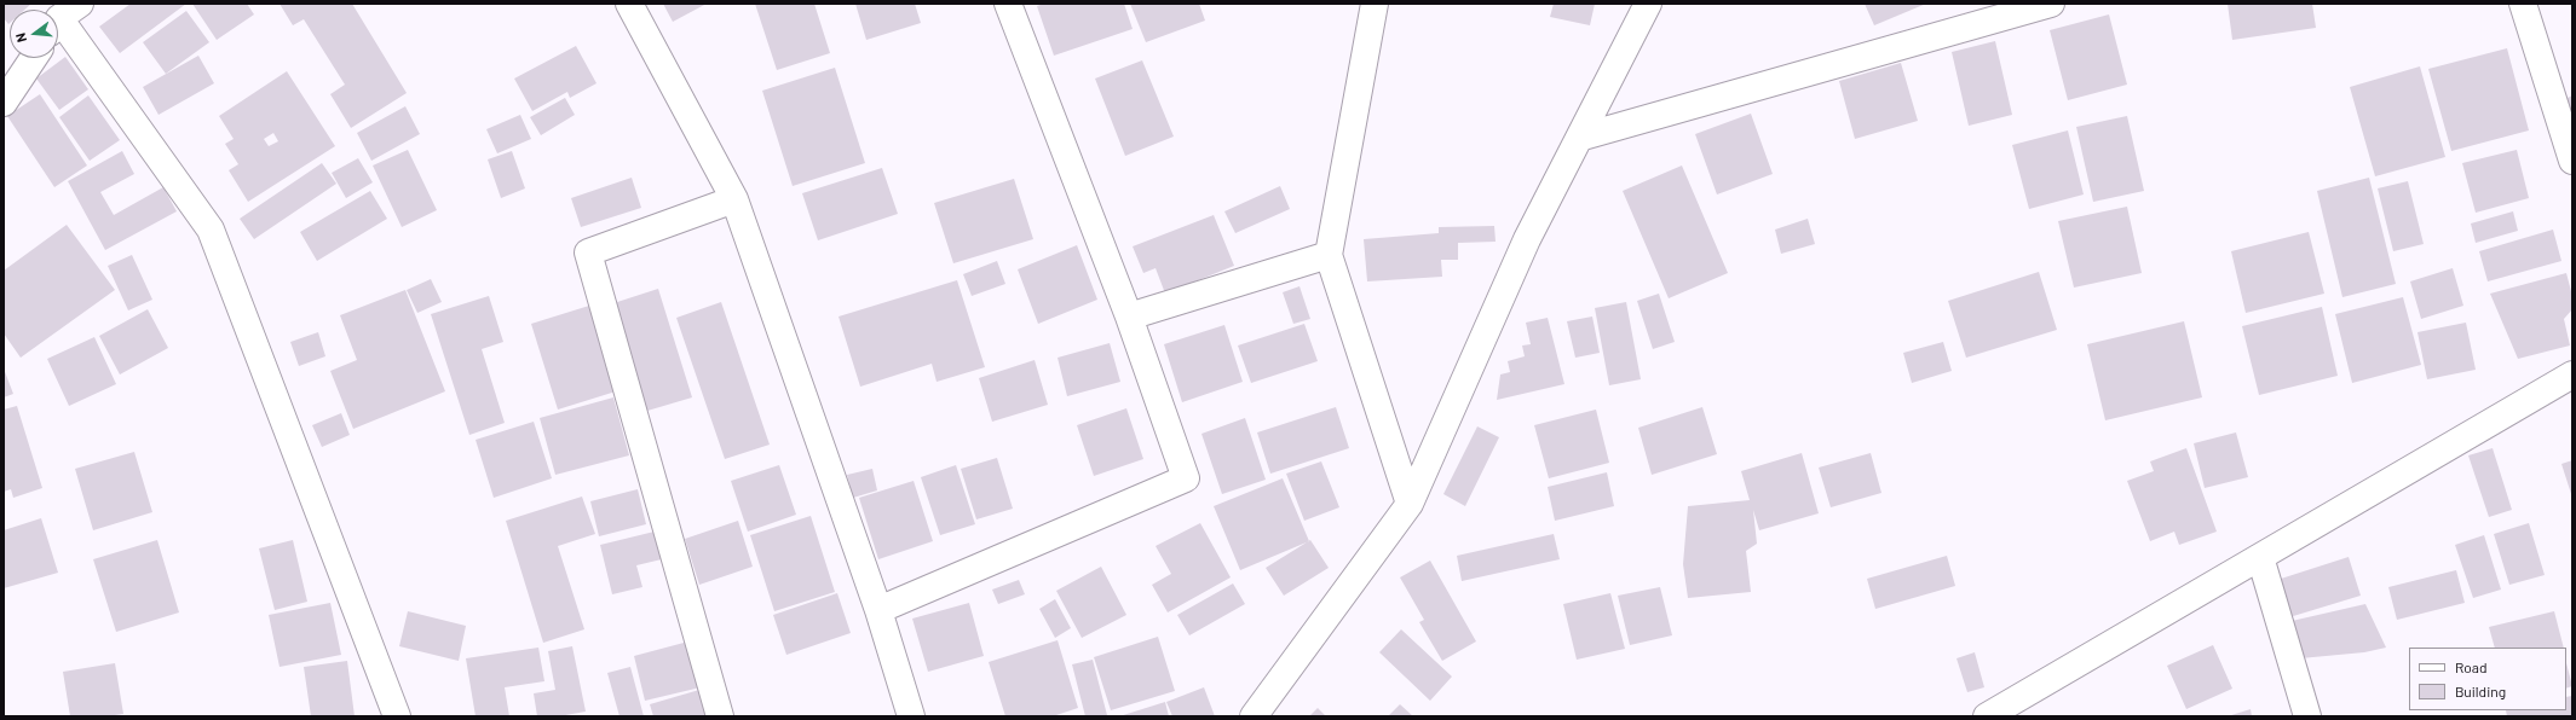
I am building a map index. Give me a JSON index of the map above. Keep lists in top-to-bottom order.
{
  "legend": ["Road", "Building"],
  "north": "left"
}
